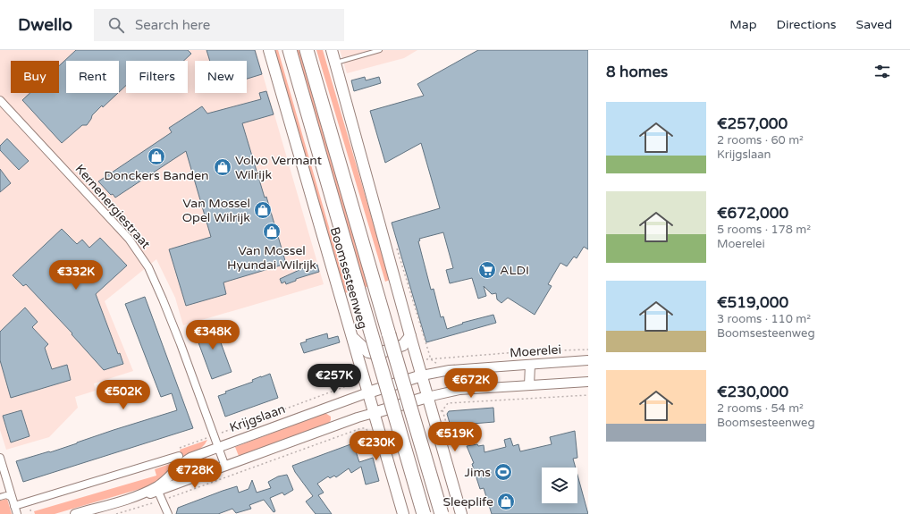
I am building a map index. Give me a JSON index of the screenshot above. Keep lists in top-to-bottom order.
{
  "streets": {
    "main road": ["Boomsesteenweg", "Krijgslaan"],
    "street": ["Kernenergiestraat", "Moerelei"]
  },
  "crossings": [
    ["Kernenergiestraat", "Krijgslaan"],
    ["Boomsesteenweg", "Krijgslaan"],
    ["Moerelei", "Krijgslaan"]
  ],
  "places": {
    "shop": [
      "Donckers Banden",
      "Volvo Vermant Wilrijk",
      "Van Mossel Opel Wilrijk",
      "Van Mossel Hyundai Wilrijk",
      "Sleeplife"
    ],
    "supermarket": ["ALDI"],
    "sports": ["Jims"]
  },
  "page": {
    "header": "Dwello",
    "search": "Search here",
    "nav": ["Map", "Directions", "Saved"],
    "heading": "8 homes",
    "chip": [
      "Buy",
      "Rent",
      "Filters",
      "New"
    ],
    "list": [
      {
        "name": "€257,000",
        "note": "2 rooms · 60 m² · Krijgslaan"
      },
      {
        "name": "€672,000",
        "note": "5 rooms · 178 m² · Moerelei"
      },
      {
        "name": "€519,000",
        "note": "3 rooms · 110 m² · Boomsesteenweg"
      },
      {
        "name": "€230,000",
        "note": "2 rooms · 54 m² · Boomsesteenweg"
      }
    ],
    "price": [
      "€332K",
      "€348K",
      "€257K",
      "€672K",
      "€502K",
      "€519K",
      "€230K",
      "€728K"
    ]
  }
}
